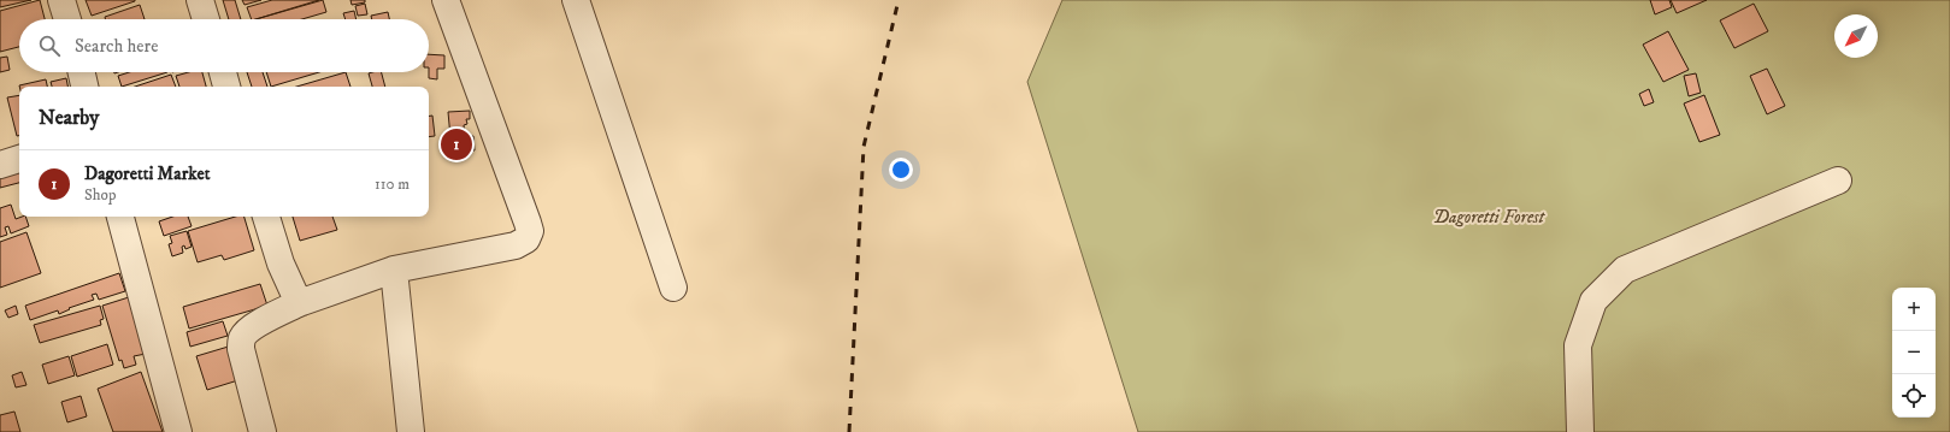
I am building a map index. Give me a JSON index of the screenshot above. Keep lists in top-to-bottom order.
{
  "parks": ["Dagoretti Forest"],
  "north": "bottom left",
  "page": {
    "search": "Search here",
    "heading": "Nearby",
    "pins": "1",
    "list": [
      {
        "mark": "1",
        "name": "Dagoretti Market",
        "note": "Shop",
        "value": "110 m"
      }
    ],
    "map_buttons": ["+", "−"]
  }
}
